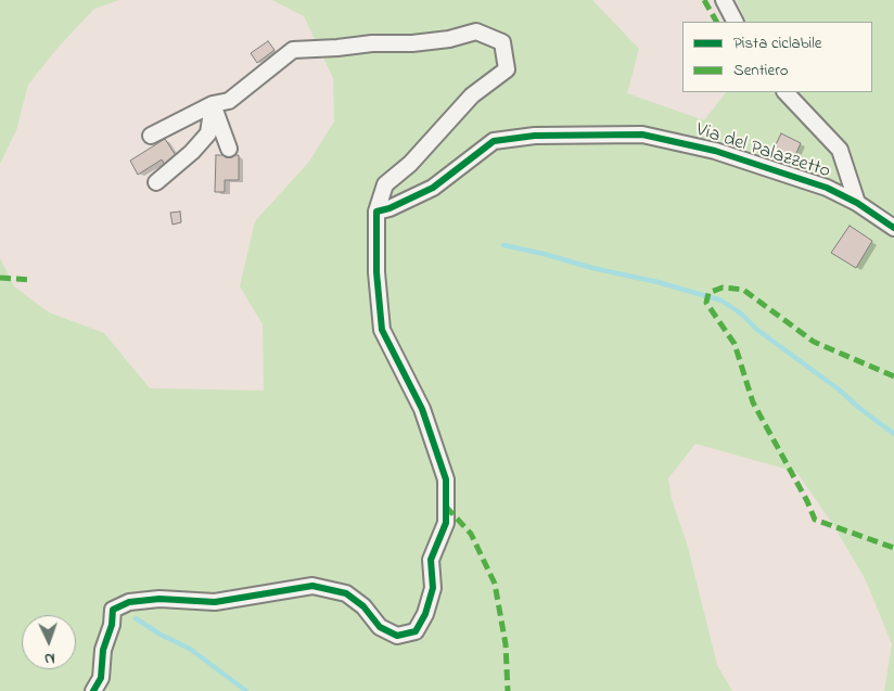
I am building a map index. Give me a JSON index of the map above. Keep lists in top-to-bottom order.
{
  "streets": {
    "street": ["Via del Palazzetto"]
  },
  "legend": ["Pista ciclabile", "Sentiero"],
  "north": "bottom"
}
